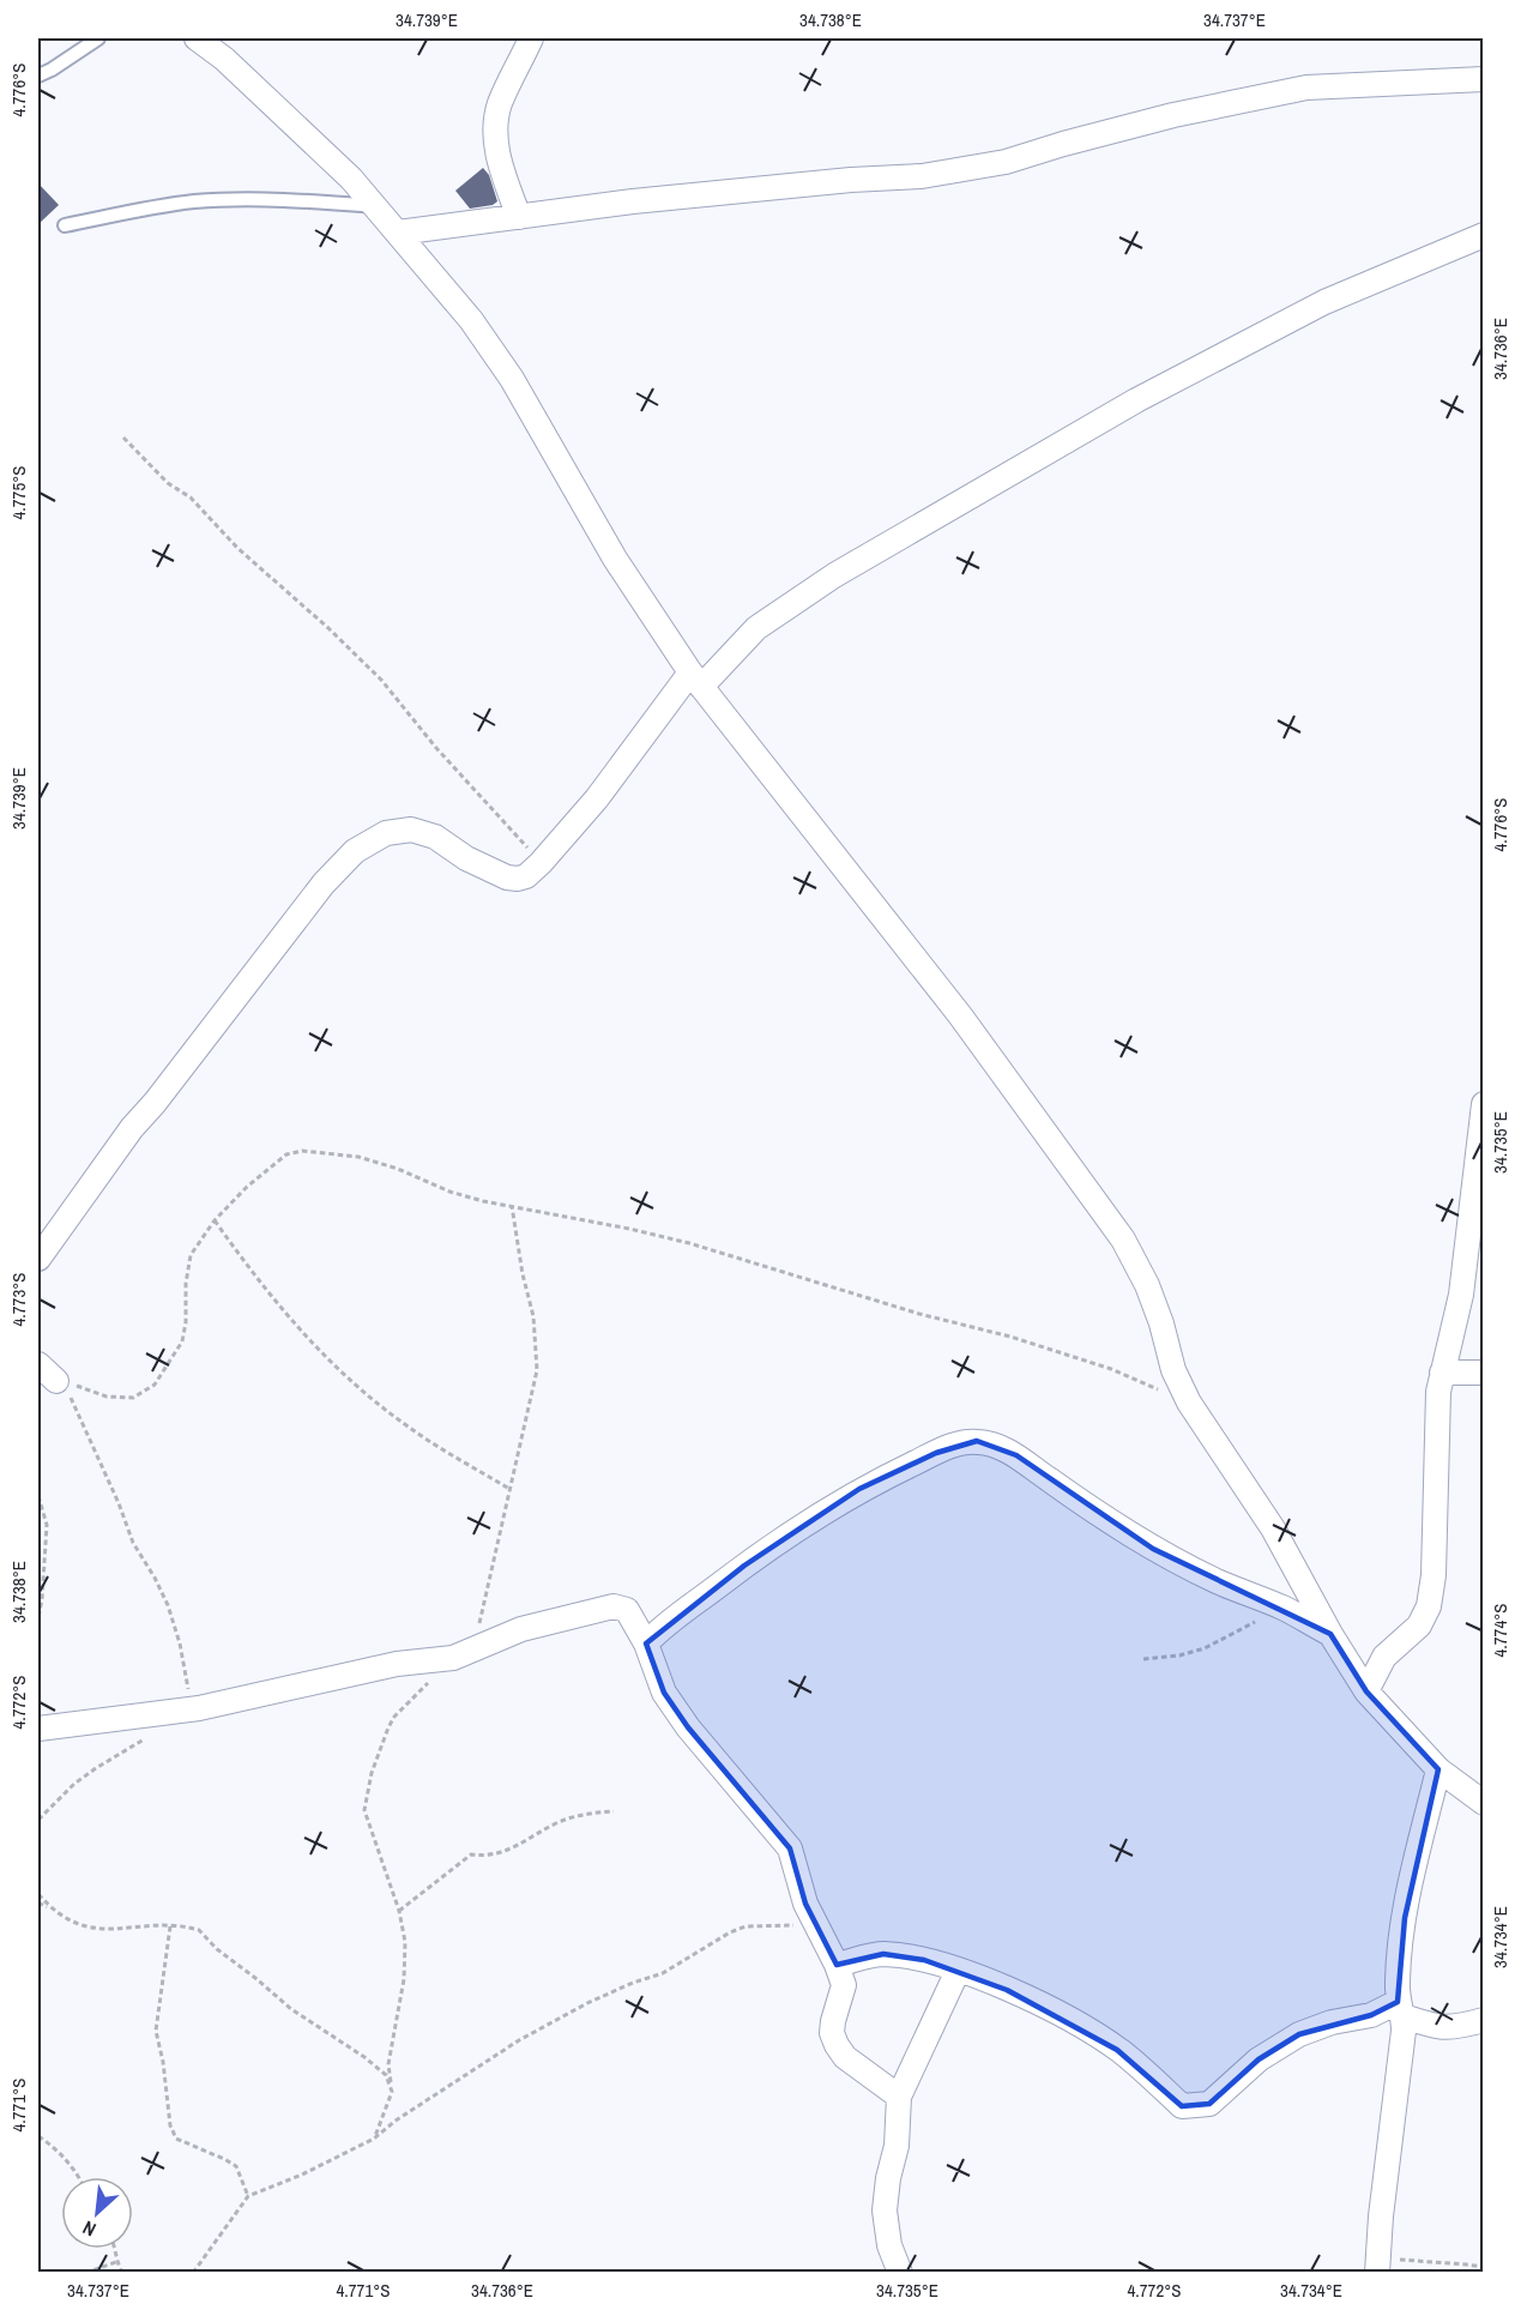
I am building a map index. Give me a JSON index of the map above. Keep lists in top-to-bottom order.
{
  "north": "bottom left",
  "coordinates": [
    "34.739°E",
    "34.738°E",
    "34.737°E",
    "4.776°S",
    "34.736°E",
    "4.775°S",
    "34.735°E",
    "4.773°S",
    "4.774°S",
    "4.772°S",
    "34.734°E",
    "4.771°S"
  ]
}
